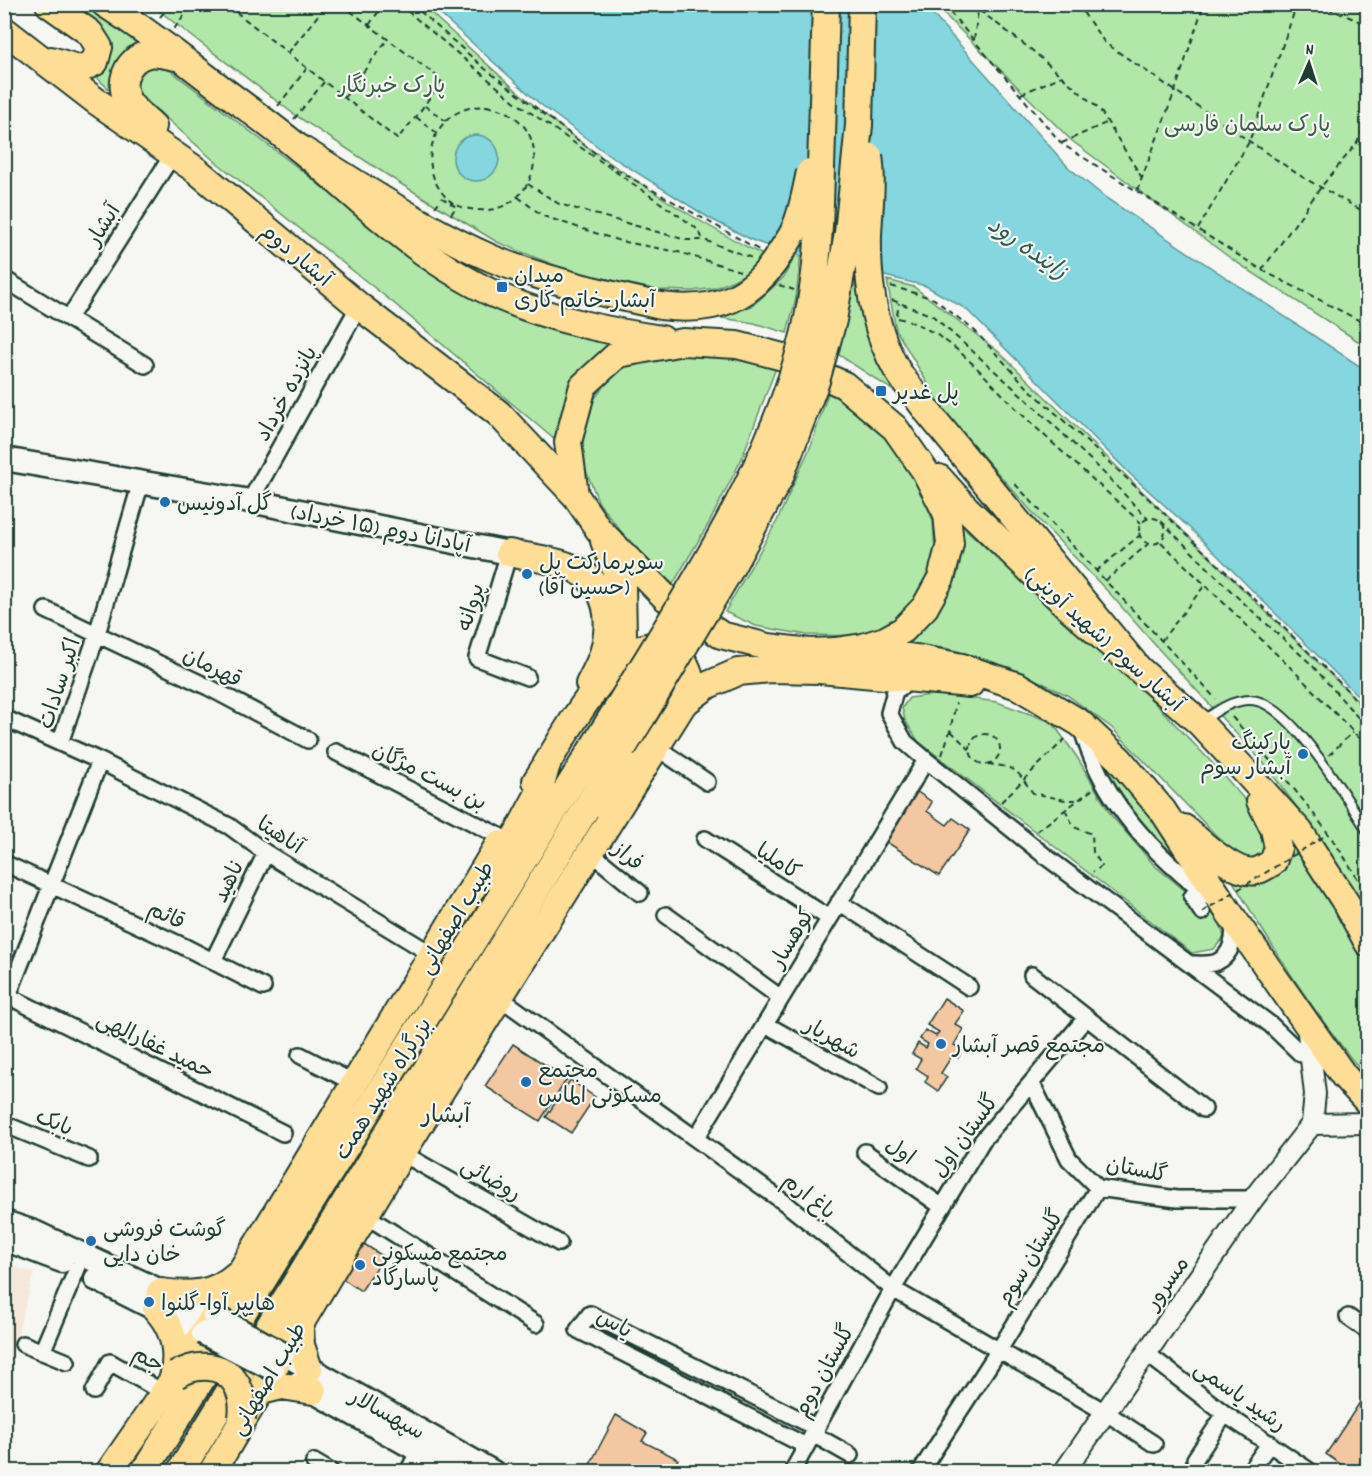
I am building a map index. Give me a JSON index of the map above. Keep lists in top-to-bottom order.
{
  "streets": {
    "main road": [
      "آبشار دوم",
      "آپادانا دوم (۱۵ خرداد)",
      "آبشار سوم (شهید آوینی)",
      "طبیب اصفهانی",
      "بزرگراه شهید همت",
      "سپهسالار"
    ],
    "street": [
      "آبشار",
      "پانزده خرداد",
      "پروانه",
      "قهرمان",
      "اکبر سادات",
      "بن بست مژگان",
      "آناهیتا",
      "فراز",
      "کاملیا",
      "ناهید",
      "قائم",
      "کوهسار",
      "شهریار",
      "حمید غفارالهی",
      "بابک",
      "گلستان اول",
      "اول",
      "گلستان",
      "روضائی",
      "باغ ارم",
      "گلستان سوم",
      "مسرور",
      "یاس",
      "جم",
      "گلستان دوم",
      "رشید یاسمی"
    ]
  },
  "crossings": [
    ["آبشار", "آبشار دوم"],
    ["آبشار دوم", "پانزده خرداد"],
    ["پانزده خرداد", "آپادانا دوم (۱۵ خرداد)"],
    ["آپادانا دوم (۱۵ خرداد)", "پروانه"],
    ["آپادانا دوم (۱۵ خرداد)", "اکبر سادات"],
    ["قهرمان", "اکبر سادات"],
    ["اکبر سادات", "آناهیتا"],
    ["بن بست مژگان", "طبیب اصفهانی"],
    ["آناهیتا", "ناهید"],
    ["آناهیتا", "طبیب اصفهانی"],
    ["فراز", "طبیب اصفهانی"],
    ["کاملیا", "کوهسار"],
    ["ناهید", "قائم"],
    ["طبیب اصفهانی", "روضائی"],
    ["طبیب اصفهانی", "باغ ارم"],
    ["طبیب اصفهانی", "جم"],
    ["طبیب اصفهانی", "سپهسالار"],
    ["کوهسار", "شهریار"],
    ["کوهسار", "باغ ارم"],
    ["گلستان اول", "اول"],
    ["گلستان اول", "گلستان"],
    ["گلستان اول", "باغ ارم"],
    ["گلستان اول", "گلستان دوم"],
    ["گلستان", "گلستان سوم"],
    ["گلستان", "مسرور"],
    ["باغ ارم", "گلستان سوم"],
    ["باغ ارم", "مسرور"],
    ["باغ ارم", "گلستان دوم"],
    ["مسرور", "رشید یاسمی"],
    ["یاس", "گلستان دوم"]
  ],
  "districts": ["آبشار"],
  "water": ["زاینده رود"],
  "parks": ["پارک خبرنگار", "پارک سلمان فارسی"],
  "places": {
    "transit": ["میدان آبشار-خاتم کاری", "پل غدیر"],
    "other": [
      "گل آدونیس",
      "سوپرمارکت پل (حسین آقا)",
      "پارکینگ آبشار سوم",
      "مجتمع قصر آبشار",
      "مجتمع مسکونی الماس",
      "گوشت فروشی خان دایی",
      "مجتمع مسکونی پاسارگاد",
      "هایپر آوا-گلنوا"
    ]
  },
  "north": "top"
}
